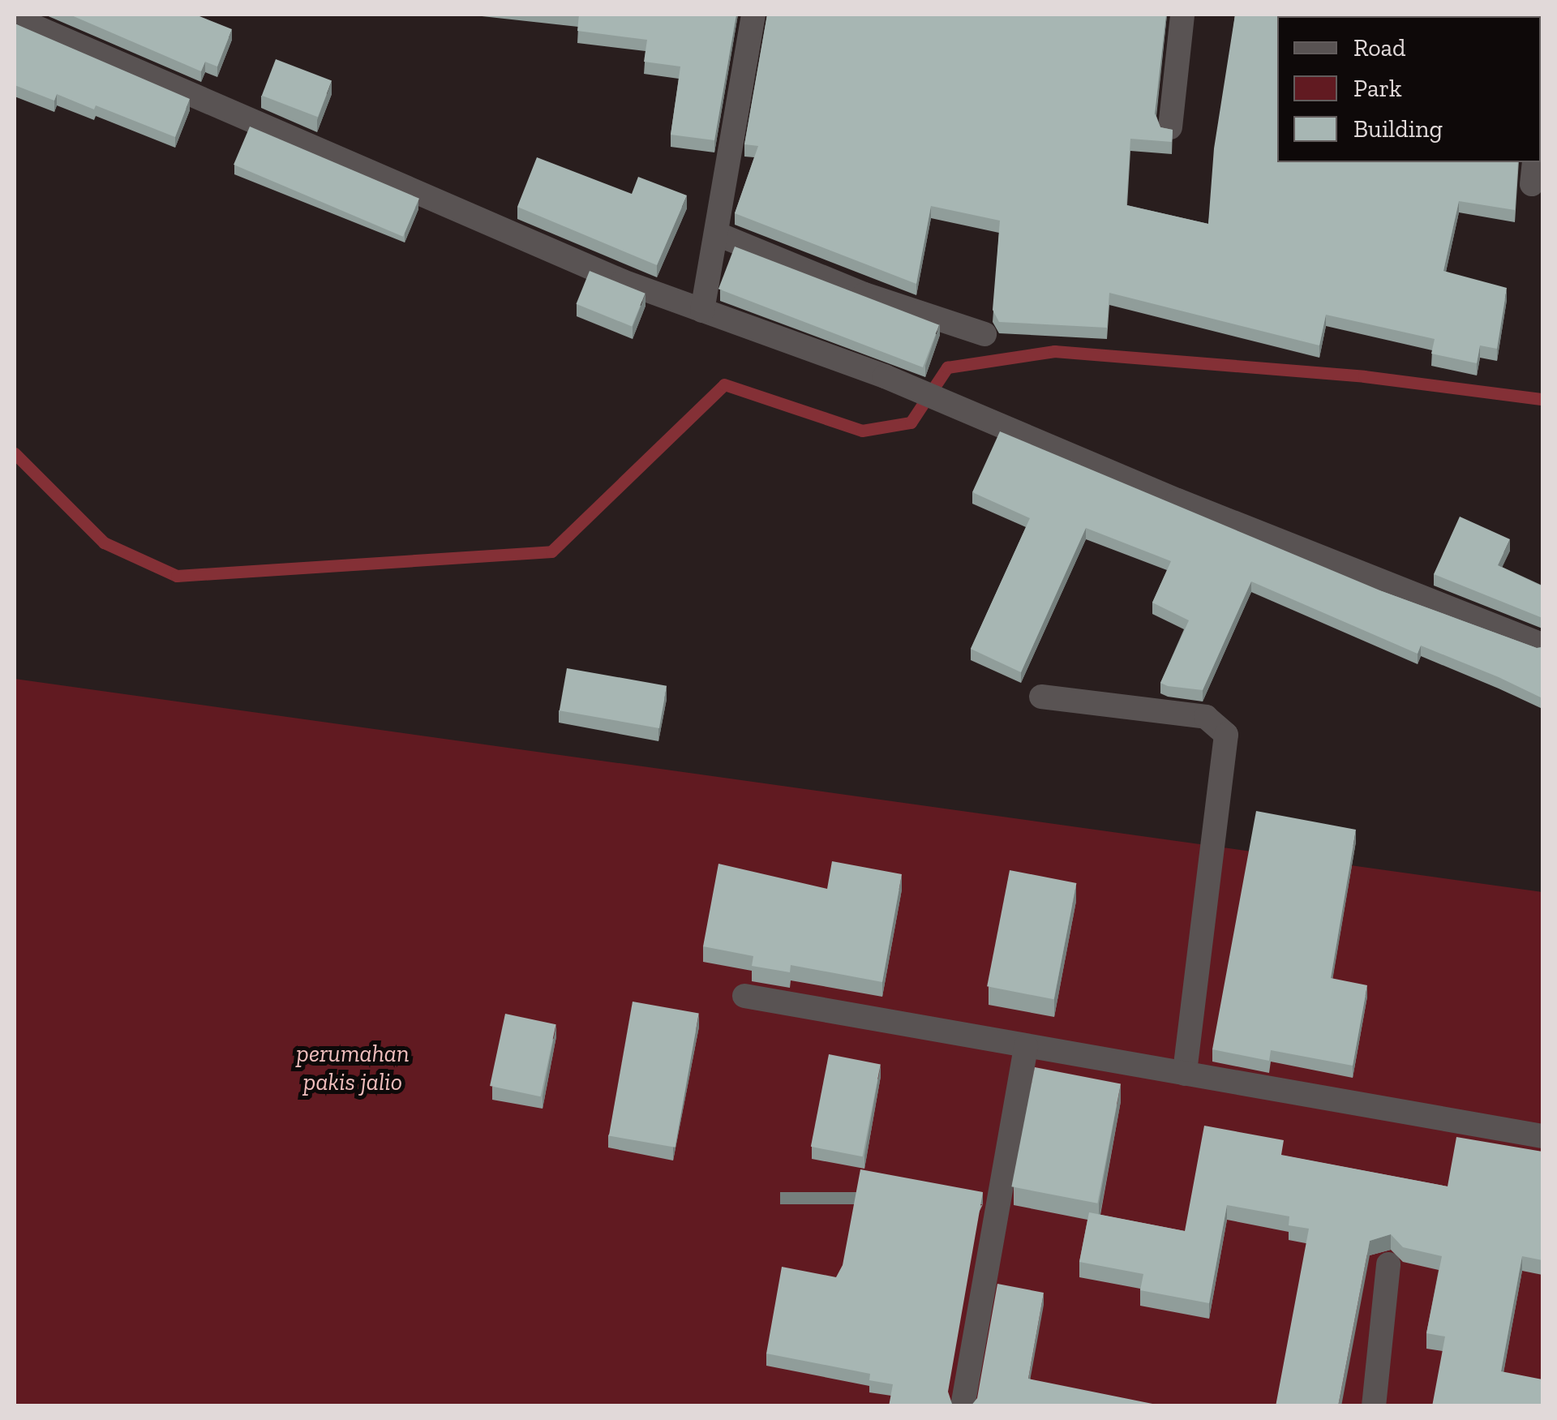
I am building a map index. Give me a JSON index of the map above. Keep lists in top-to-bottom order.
{
  "parks": ["perumahan pakis jalio"],
  "legend": ["Road", "Park", "Building"]
}
